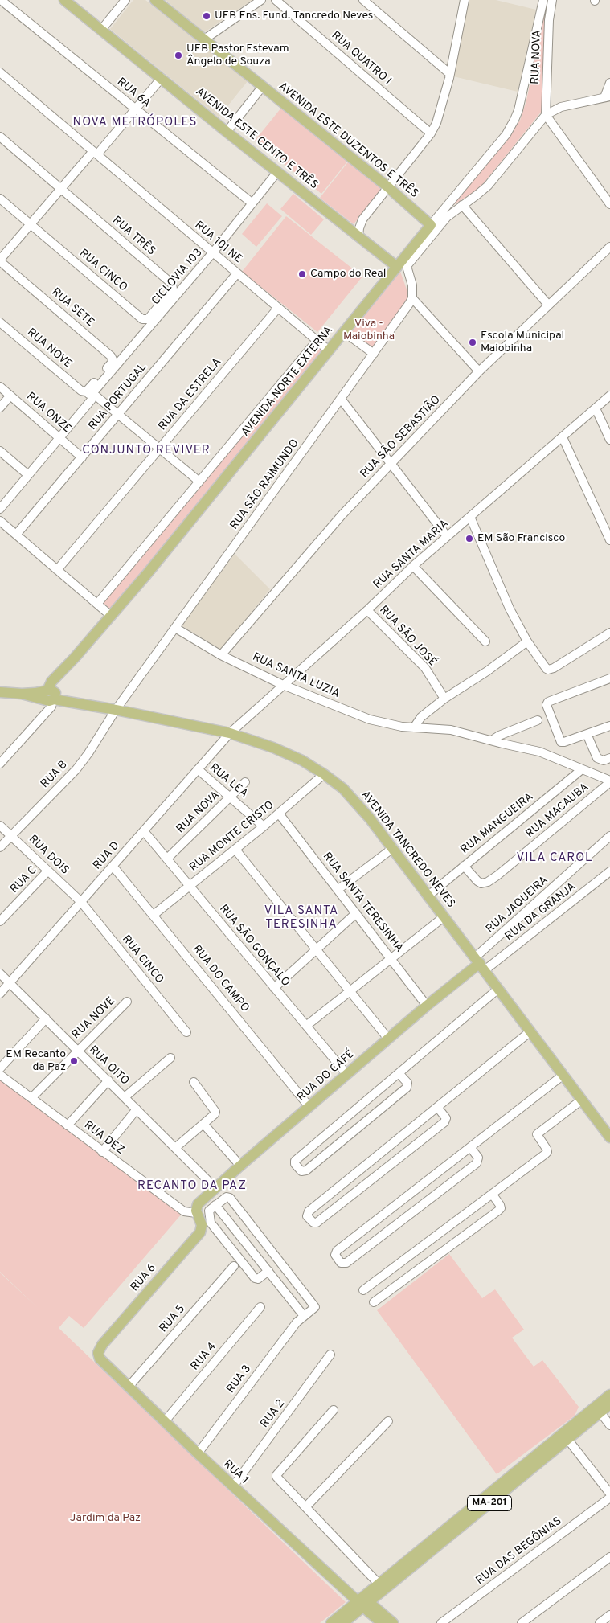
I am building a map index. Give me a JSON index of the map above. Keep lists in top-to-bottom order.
{
  "streets": {
    "main road": [
      "AVENIDA ESTE CENTO E TRÊS",
      "AVENIDA ESTE DUZENTOS E TRÊS",
      "AVENIDA NORTE EXTERNA",
      "AVENIDA TANCREDO NEVES",
      "RUA DO CAFÉ",
      "RUA 6",
      "RUA 1",
      "MA-201"
    ],
    "street": [
      "RUA NOVA",
      "RUA QUATRO I",
      "RUA 6A",
      "RUA TRÊS",
      "RUA 101 NE",
      "RUA CINCO",
      "CICLOVIA 103",
      "RUA SETE",
      "RUA NOVE",
      "RUA DA ESTRELA",
      "RUA PORTUGAL",
      "RUA ONZE",
      "RUA SÃO SEBASTIÃO",
      "RUA SÃO RAIMUNDO",
      "RUA SANTA MARIA",
      "RUA SÃO JOSÉ",
      "RUA SANTA LUZIA",
      "RUA B",
      "RUA LEA",
      "RUA MACAUBA",
      "RUA MANGUEIRA",
      "RUA MONTE CRISTO",
      "RUA DOIS",
      "RUA D",
      "RUA C",
      "RUA SANTA TERESINHA",
      "RUA JAQUEIRA",
      "RUA DA GRANJA",
      "RUA SÃO GONÇALO",
      "RUA DO CAMPO",
      "RUA OITO",
      "RUA DEZ",
      "RUA 5",
      "RUA 4",
      "RUA 3",
      "RUA 2",
      "RUA DAS BEGÔNIAS"
    ]
  },
  "crossings": [
    ["RUA NOVA", "RUA LEA"],
    ["RUA NOVA", "RUA SÃO GONÇALO"],
    ["RUA 6A", "CICLOVIA 103"],
    ["AVENIDA ESTE CENTO E TRÊS", "CICLOVIA 103"],
    ["AVENIDA ESTE CENTO E TRÊS", "AVENIDA NORTE EXTERNA"],
    ["AVENIDA ESTE DUZENTOS E TRÊS", "AVENIDA NORTE EXTERNA"],
    ["RUA TRÊS", "RUA CINCO"],
    ["RUA TRÊS", "CICLOVIA 103"],
    ["RUA 101 NE", "CICLOVIA 103"],
    ["RUA 101 NE", "AVENIDA NORTE EXTERNA"],
    ["RUA 101 NE", "RUA DA ESTRELA"],
    ["RUA 101 NE", "RUA PORTUGAL"],
    ["RUA CINCO", "CICLOVIA 103"],
    ["RUA CINCO", "RUA SETE"],
    ["RUA CINCO", "RUA DOIS"],
    ["RUA CINCO", "RUA D"],
    ["CICLOVIA 103", "RUA SETE"],
    ["CICLOVIA 103", "RUA NOVE"],
    ["RUA SETE", "RUA NOVE"],
    ["RUA NOVE", "AVENIDA NORTE EXTERNA"],
    ["RUA NOVE", "RUA DA ESTRELA"],
    ["RUA NOVE", "RUA PORTUGAL"],
    ["RUA NOVE", "RUA OITO"],
    ["AVENIDA NORTE EXTERNA", "AVENIDA TANCREDO NEVES"],
    ["RUA PORTUGAL", "RUA ONZE"],
    ["RUA SÃO SEBASTIÃO", "RUA SANTA LUZIA"],
    ["RUA SÃO RAIMUNDO", "RUA SANTA LUZIA"],
    ["RUA SÃO RAIMUNDO", "RUA B"],
    ["RUA SÃO RAIMUNDO", "AVENIDA TANCREDO NEVES"],
    ["RUA SANTA MARIA", "RUA SÃO JOSÉ"],
    ["RUA SANTA MARIA", "RUA SANTA LUZIA"],
    ["RUA SANTA MARIA", "AVENIDA TANCREDO NEVES"],
    ["RUA SANTA MARIA", "RUA D"],
    ["RUA SANTA LUZIA", "RUA MACAUBA"],
    ["RUA SANTA LUZIA", "RUA MANGUEIRA"],
    ["RUA B", "AVENIDA TANCREDO NEVES"],
    ["RUA B", "RUA DOIS"],
    ["RUA LEA", "RUA MONTE CRISTO"],
    ["RUA LEA", "RUA D"],
    ["RUA MACAUBA", "RUA MANGUEIRA"],
    ["RUA MANGUEIRA", "AVENIDA TANCREDO NEVES"],
    ["RUA MONTE CRISTO", "AVENIDA TANCREDO NEVES"],
    ["RUA MONTE CRISTO", "RUA SANTA TERESINHA"],
    ["RUA MONTE CRISTO", "RUA SÃO GONÇALO"],
    ["RUA MONTE CRISTO", "RUA DO CAMPO"],
    ["AVENIDA TANCREDO NEVES", "RUA D"],
    ["AVENIDA TANCREDO NEVES", "RUA JAQUEIRA"],
    ["AVENIDA TANCREDO NEVES", "RUA DA GRANJA"],
    ["AVENIDA TANCREDO NEVES", "RUA DO CAFÉ"],
    ["RUA DOIS", "RUA D"],
    ["RUA DOIS", "RUA C"],
    ["RUA D", "RUA SÃO GONÇALO"],
    ["RUA D", "RUA DO CAMPO"],
    ["RUA SANTA TERESINHA", "RUA DO CAFÉ"],
    ["RUA JAQUEIRA", "RUA DA GRANJA"],
    ["RUA JAQUEIRA", "RUA DO CAFÉ"],
    ["RUA DA GRANJA", "RUA DO CAFÉ"],
    ["RUA SÃO GONÇALO", "RUA DO CAFÉ"],
    ["RUA DO CAMPO", "RUA DO CAFÉ"],
    ["RUA DO CAFÉ", "RUA DEZ"],
    ["RUA DO CAFÉ", "RUA 6"],
    ["RUA DEZ", "RUA 6"],
    ["RUA 6", "RUA 1"],
    ["RUA 5", "RUA 1"],
    ["RUA 4", "RUA 1"],
    ["RUA 3", "RUA 1"],
    ["RUA 2", "RUA 1"],
    ["RUA 1", "MA-201"]
  ],
  "districts": [
    "NOVA METRÓPOLES",
    "CONJUNTO REVIVER",
    "VILA CAROL",
    "VILA SANTA TERESINHA",
    "RECANTO DA PAZ"
  ],
  "parks": ["Viva - Maiobinha", "Jardim da Paz"],
  "places": [
    "UEB Ens. Fund. Tancredo Neves",
    "UEB Pastor Estevam Ângelo de Souza",
    "Campo do Real",
    "Escola Municipal Maiobinha",
    "EM São Francisco",
    "EM Recanto da Paz"
  ]
}
